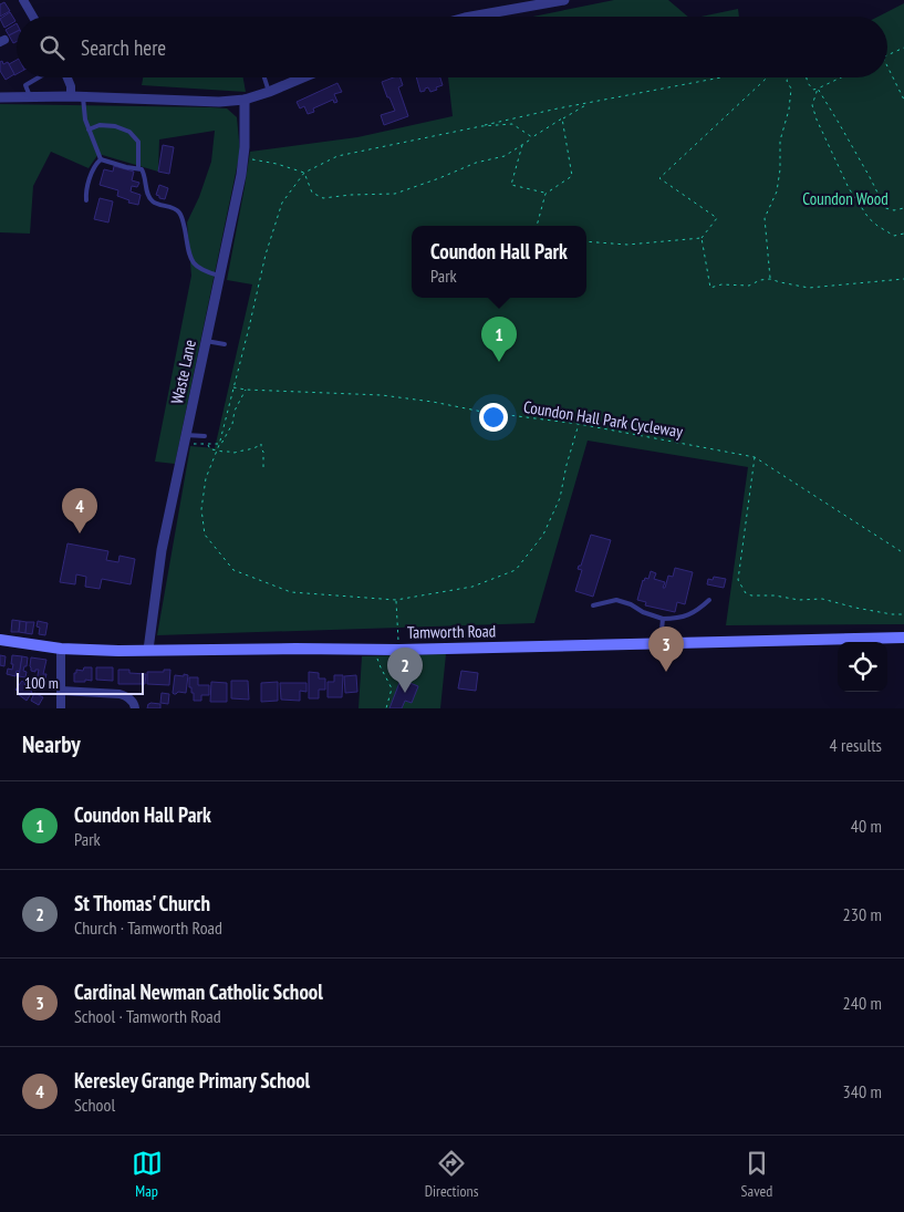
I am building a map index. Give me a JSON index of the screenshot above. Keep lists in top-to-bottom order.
{
  "streets": {
    "main road": ["Tamworth Road"],
    "street": ["Waste Lane"],
    "path": ["Coundon Hall Park Cycleway"]
  },
  "crossings": [
    ["Waste Lane", "Tamworth Road"]
  ],
  "parks": ["Coundon Wood"],
  "scale_bar": "100 m",
  "page": {
    "search": "Search here",
    "popup": ["Coundon Hall Park", "Park"],
    "pins": [
      "1",
      "4",
      "3",
      "2"
    ],
    "scale": "100 m",
    "heading": ["Nearby", "4 results"],
    "list": [
      {
        "mark": "1",
        "name": "Coundon Hall Park",
        "note": "Park",
        "value": "40 m"
      },
      {
        "mark": "2",
        "name": "St Thomas' Church",
        "note": "Church · Tamworth Road",
        "value": "230 m"
      },
      {
        "mark": "3",
        "name": "Cardinal Newman Catholic School",
        "note": "School · Tamworth Road",
        "value": "240 m"
      },
      {
        "mark": "4",
        "name": "Keresley Grange Primary School",
        "note": "School",
        "value": "340 m"
      }
    ],
    "nav": ["Map", "Directions", "Saved"]
  }
}
